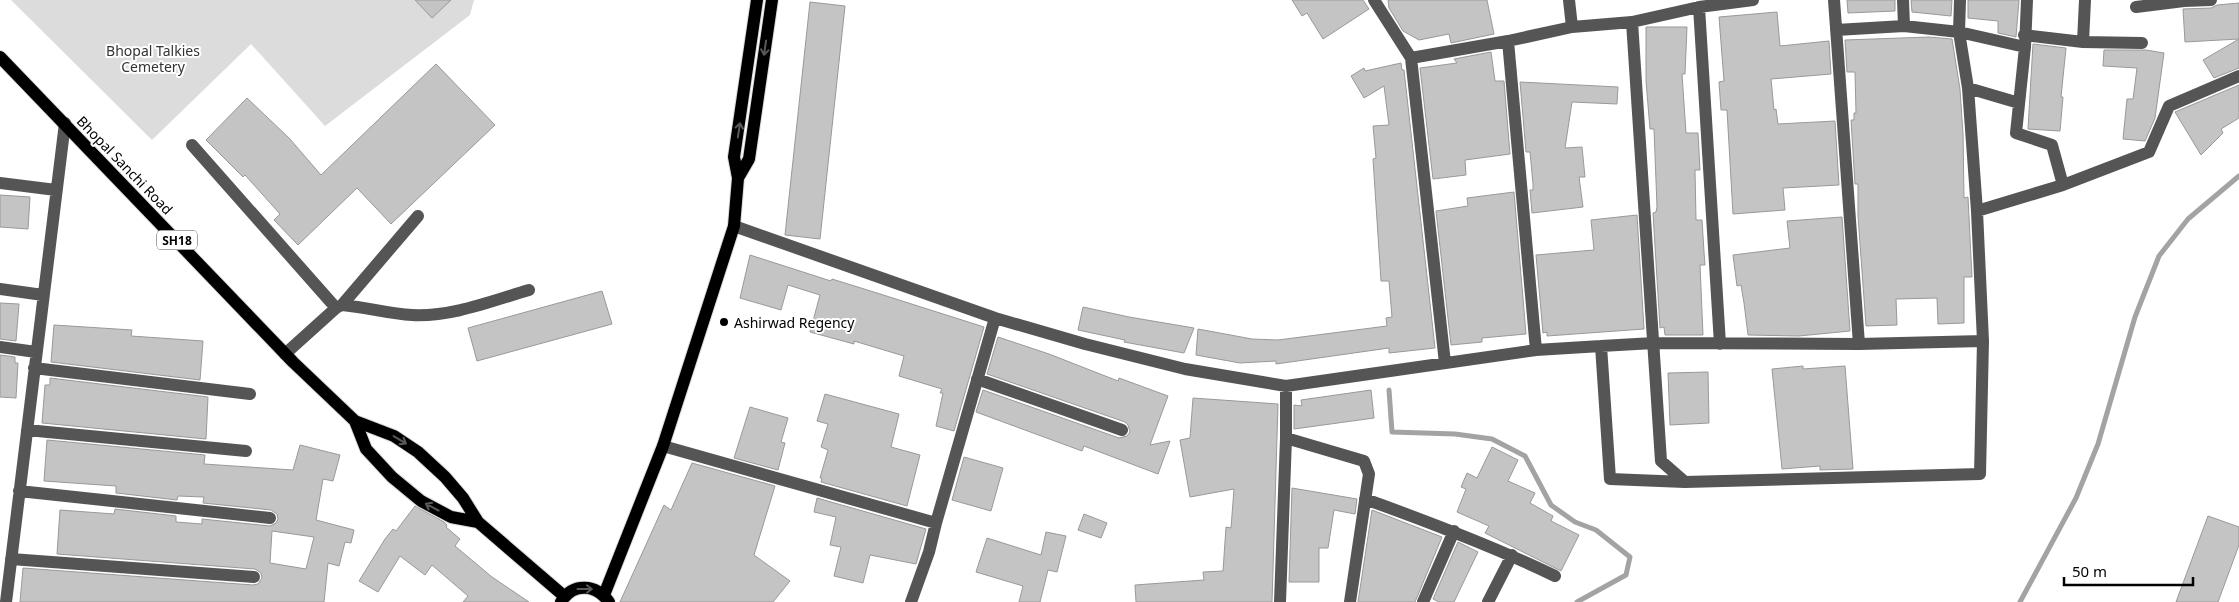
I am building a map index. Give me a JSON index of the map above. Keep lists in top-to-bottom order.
{
  "streets": {
    "main road": ["Bhopal Sanchi Road", "SH18"]
  },
  "parks": ["Bhopal Talkies Cemetery"],
  "places": ["Ashirwad Regency"],
  "scale_bar": "50 m"
}
